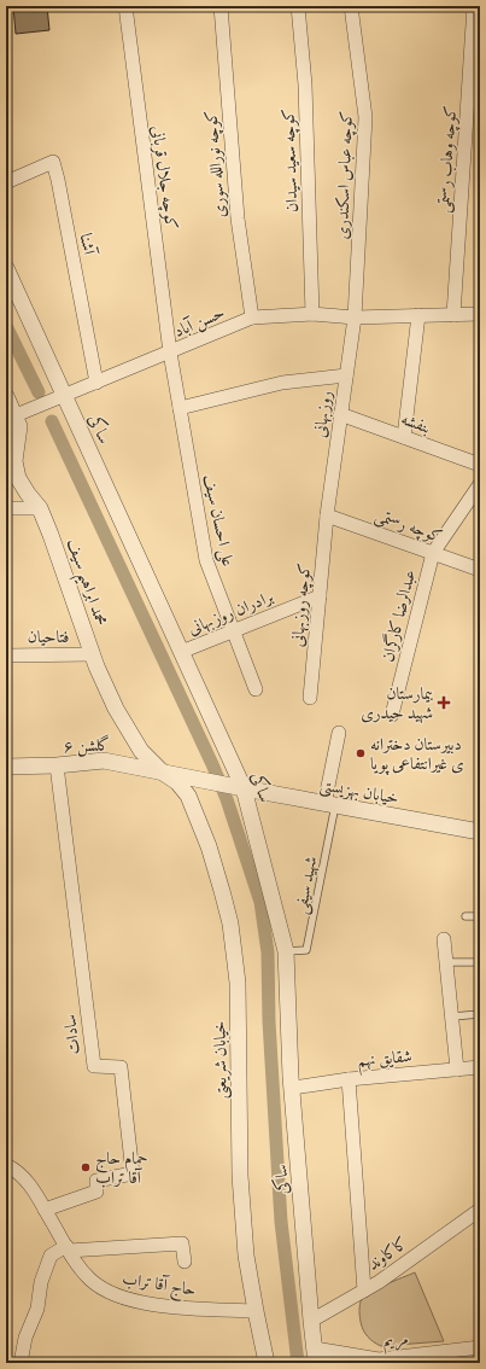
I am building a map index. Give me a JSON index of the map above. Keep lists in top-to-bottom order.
{
  "streets": {
    "street": [
      "کوچه وهاب رستمی",
      "کوچه سعید سیدان",
      "کوچه نورالله سوری",
      "کوچه عباس اسکندری",
      "کوچه جلال قربانی",
      "آشنا",
      "حسن آباد",
      "روزبهانی",
      "بنفشه",
      "ساکی",
      "علی احسان سیف",
      "کوچه رستمی",
      "محمد ابراهیم سیف",
      "کوچه روزبهانی",
      "برادران روزبهانی",
      "عبدالرضا کارگران",
      "فتاحیان",
      "گلشن ۶",
      "خیابان بهزیستی",
      "سادات",
      "شقایق نهم",
      "خیابان شریعتی",
      "کاکاوند",
      "حاج آقا تراب",
      "مریم"
    ],
    "lane": ["شهید سیفی"]
  },
  "crossings": [
    ["کوچه وهاب رستمی", "حسن آباد"],
    ["کوچه سعید سیدان", "حسن آباد"],
    ["کوچه نورالله سوری", "حسن آباد"],
    ["کوچه عباس اسکندری", "حسن آباد"],
    ["کوچه عباس اسکندری", "روزبهانی"],
    ["کوچه جلال قربانی", "حسن آباد"],
    ["کوچه جلال قربانی", "علی احسان سیف"],
    ["آشنا", "حسن آباد"],
    ["حسن آباد", "روزبهانی"],
    ["حسن آباد", "ساکی"],
    ["حسن آباد", "علی احسان سیف"],
    ["حسن آباد", "محمد ابراهیم سیف"],
    ["روزبهانی", "بنفشه"],
    ["روزبهانی", "کوچه رستمی"],
    ["روزبهانی", "کوچه روزبهانی"],
    ["ساکی", "برادران روزبهانی"],
    ["ساکی", "خیابان بهزیستی"],
    ["ساکی", "شهید سیفی"],
    ["ساکی", "شقایق نهم"],
    ["ساکی", "کاکاوند"],
    ["ساکی", "مریم"],
    ["علی احسان سیف", "برادران روزبهانی"],
    ["کوچه رستمی", "کوچه روزبهانی"],
    ["کوچه رستمی", "عبدالرضا کارگران"],
    ["محمد ابراهیم سیف", "فتاحیان"],
    ["محمد ابراهیم سیف", "گلشن ۶"],
    ["محمد ابراهیم سیف", "خیابان شریعتی"],
    ["کوچه روزبهانی", "برادران روزبهانی"],
    ["گلشن ۶", "خیابان بهزیستی"],
    ["گلشن ۶", "سادات"],
    ["گلشن ۶", "خیابان شریعتی"],
    ["خیابان بهزیستی", "شهید سیفی"],
    ["سادات", "حاج آقا تراب"],
    ["خیابان شریعتی", "حاج آقا تراب"]
  ],
  "places": {
    "health": ["بیمارستان شهید حیدری"],
    "other": ["دبیرستان دخترانه ی غیرانتفاعی پویا", "حمام حاج آقا تراب"]
  }
}
